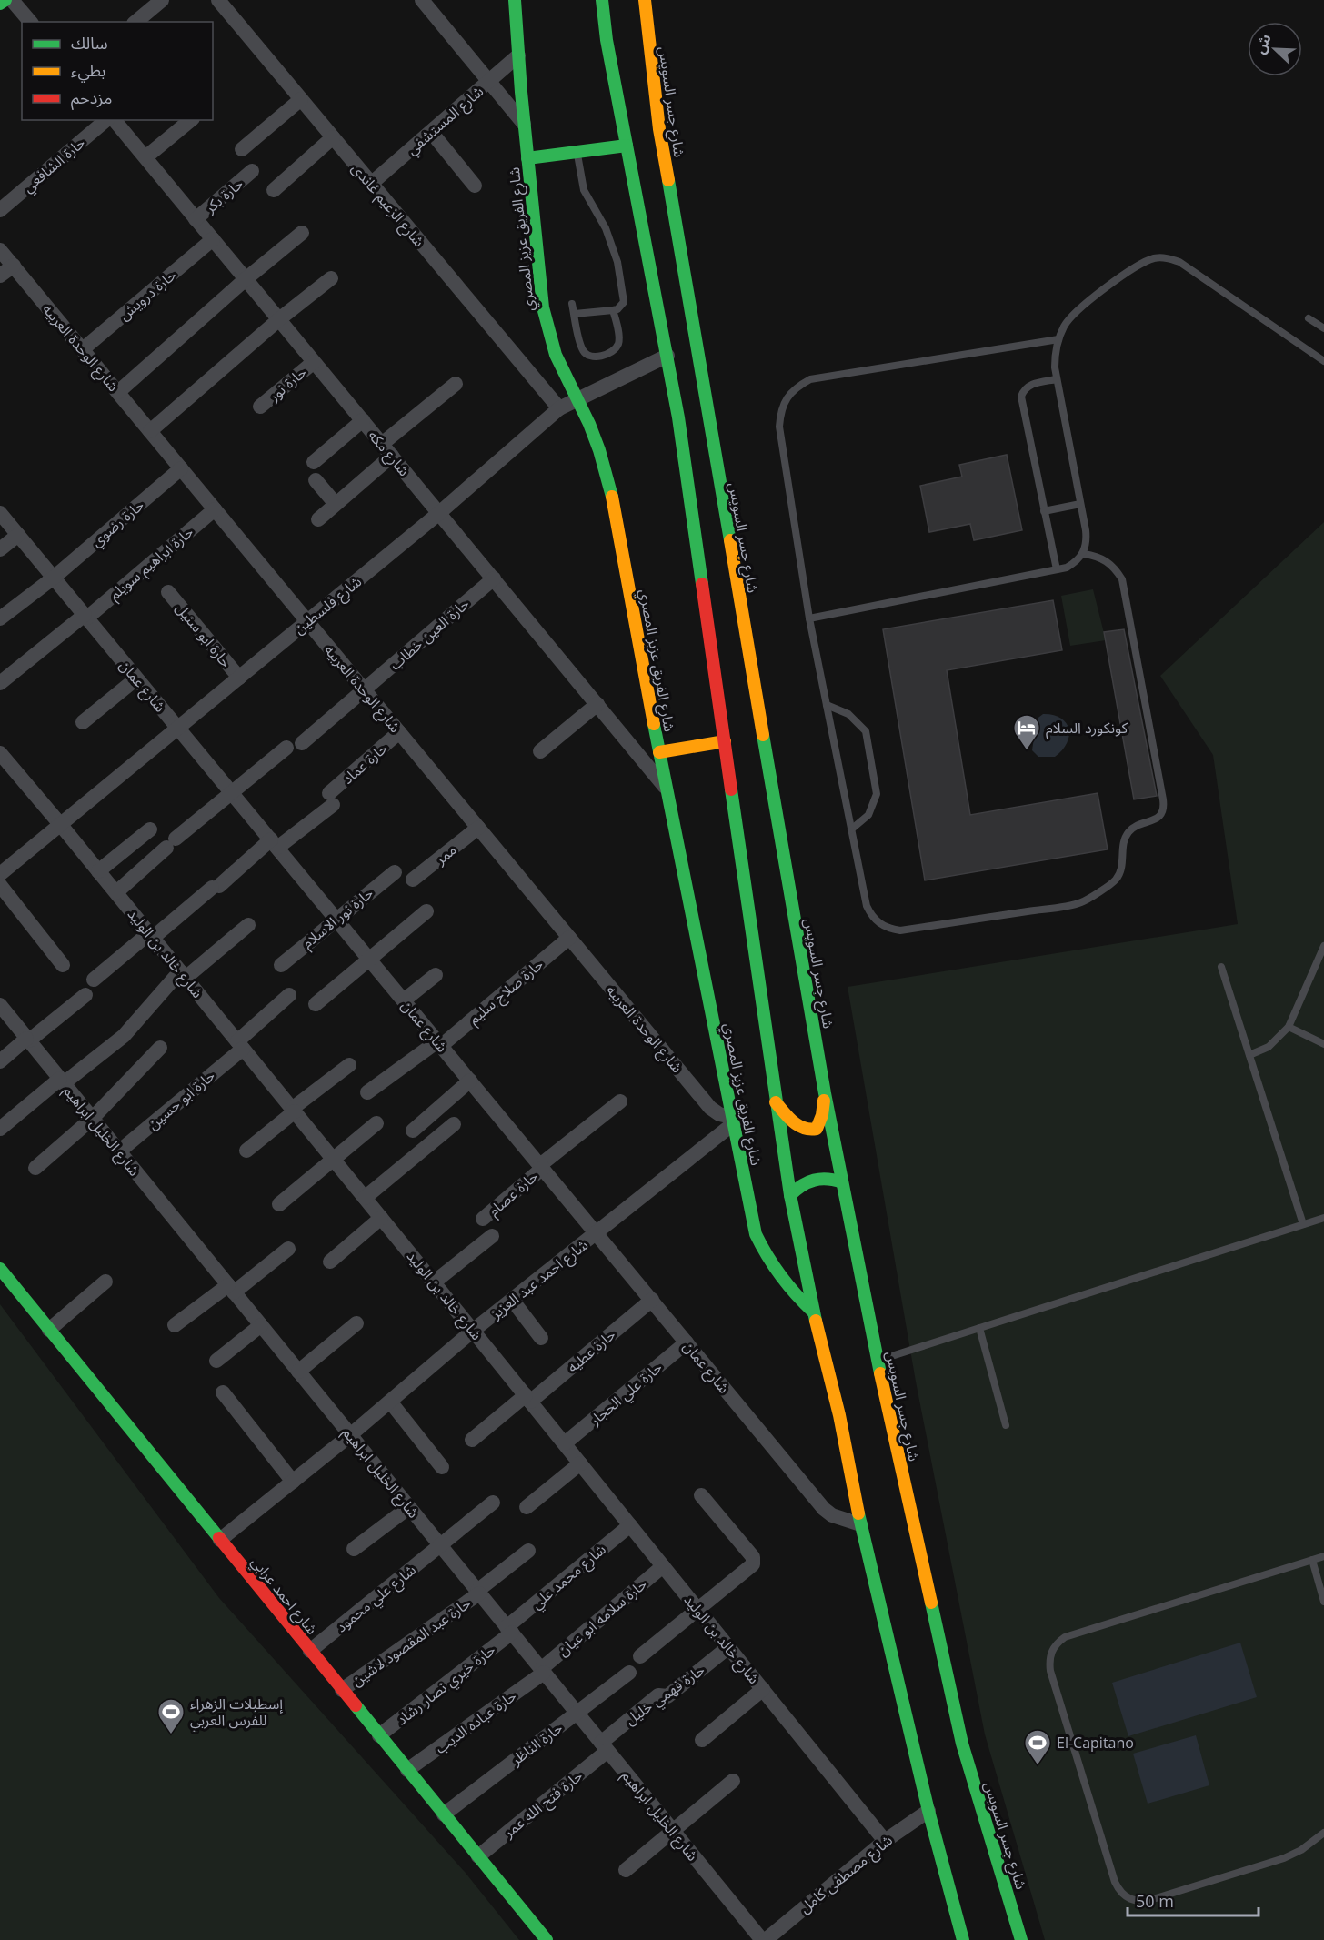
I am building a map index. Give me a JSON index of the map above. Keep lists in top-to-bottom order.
{
  "streets": {
    "main road": ["شارع جسر السويس", "شارع الفريق عزيز المصري", "شارع احمد عرابي"],
    "street": [
      "شارع المستشفي",
      "حارة الشافعي",
      "حارة بكر",
      "شارع الزعيم غاندى",
      "حارة درويش",
      "شارع الوحدة العربيه",
      "حارة نور",
      "شارع مكه",
      "حارة رضوي",
      "حارة ابراهيم سويلم",
      "شارع فلسطين",
      "حارة العين خطاب",
      "حارة ابو سنيل",
      "شارع عمان",
      "حارة عماد",
      "ممر",
      "حارة نور الاسلام",
      "شارع خالد بن الوليد",
      "حارة صلاح سليم",
      "حارة ابو حسين",
      "شارع الخليل ابراهيم",
      "حارة عصام",
      "شارع احمد عبد العزيز",
      "حارة عطيه",
      "حارة علي الحجار",
      "شارع محمد علي",
      "شارع علي محمود",
      "حارة سلامه ابو عيان",
      "حارة عبد المقصود لاشين",
      "حارة خيري نصار رشاد",
      "حارة فهمي خليل",
      "حارة عباده الديب",
      "حارة الناظر",
      "حارة فتح الله عمر",
      "شارع مصطفى كامل"
    ]
  },
  "crossings": [
    ["شارع المستشفي", "شارع الزعيم غاندى"],
    ["شارع المستشفي", "شارع الفريق عزيز المصري"],
    ["حارة بكر", "شارع مكه"],
    ["شارع الزعيم غاندى", "شارع فلسطين"],
    ["شارع الفريق عزيز المصري", "شارع الوحدة العربيه"],
    ["شارع الفريق عزيز المصري", "شارع مكه"],
    ["شارع الفريق عزيز المصري", "شارع فلسطين"],
    ["شارع الفريق عزيز المصري", "شارع احمد عبد العزيز"],
    ["حارة درويش", "شارع الوحدة العربيه"],
    ["حارة درويش", "شارع مكه"],
    ["شارع الوحدة العربيه", "حارة رضوي"],
    ["شارع الوحدة العربيه", "حارة ابراهيم سويلم"],
    ["شارع الوحدة العربيه", "شارع فلسطين"],
    ["شارع الوحدة العربيه", "حارة العين خطاب"],
    ["شارع الوحدة العربيه", "حارة عماد"],
    ["شارع الوحدة العربيه", "ممر"],
    ["شارع الوحدة العربيه", "حارة صلاح سليم"],
    ["شارع الوحدة العربيه", "شارع احمد عبد العزيز"],
    ["حارة نور", "شارع مكه"],
    ["شارع مكه", "شارع فلسطين"],
    ["شارع مكه", "حارة العين خطاب"],
    ["حارة رضوي", "شارع عمان"],
    ["حارة ابراهيم سويلم", "شارع عمان"],
    ["شارع فلسطين", "حارة ابو سنيل"],
    ["شارع فلسطين", "شارع عمان"],
    ["شارع فلسطين", "شارع خالد بن الوليد"],
    ["شارع عمان", "حارة عماد"],
    ["شارع عمان", "حارة نور الاسلام"],
    ["شارع عمان", "حارة صلاح سليم"],
    ["شارع عمان", "حارة عصام"],
    ["شارع عمان", "شارع احمد عبد العزيز"],
    ["شارع عمان", "حارة عطيه"],
    ["شارع عمان", "حارة علي الحجار"],
    ["حارة عماد", "شارع خالد بن الوليد"],
    ["شارع خالد بن الوليد", "حارة ابو حسين"],
    ["شارع خالد بن الوليد", "شارع احمد عبد العزيز"],
    ["شارع خالد بن الوليد", "حارة عطيه"],
    ["شارع خالد بن الوليد", "حارة علي الحجار"],
    ["شارع خالد بن الوليد", "شارع محمد علي"],
    ["شارع خالد بن الوليد", "حارة سلامه ابو عيان"],
    ["شارع خالد بن الوليد", "حارة فهمي خليل"],
    ["شارع خالد بن الوليد", "شارع مصطفى كامل"],
    ["حارة ابو حسين", "شارع الخليل ابراهيم"],
    ["شارع الخليل ابراهيم", "شارع احمد عبد العزيز"],
    ["شارع الخليل ابراهيم", "شارع محمد علي"],
    ["شارع الخليل ابراهيم", "شارع علي محمود"],
    ["شارع الخليل ابراهيم", "حارة سلامه ابو عيان"],
    ["شارع الخليل ابراهيم", "حارة عبد المقصود لاشين"],
    ["شارع الخليل ابراهيم", "حارة خيري نصار رشاد"],
    ["شارع الخليل ابراهيم", "حارة فهمي خليل"],
    ["شارع الخليل ابراهيم", "حارة عباده الديب"],
    ["شارع الخليل ابراهيم", "حارة الناظر"],
    ["شارع الخليل ابراهيم", "حارة فتح الله عمر"],
    ["شارع الخليل ابراهيم", "شارع مصطفى كامل"],
    ["شارع احمد عبد العزيز", "شارع احمد عرابي"],
    ["شارع محمد علي", "حارة خيري نصار رشاد"],
    ["شارع احمد عرابي", "شارع علي محمود"],
    ["شارع احمد عرابي", "حارة عبد المقصود لاشين"],
    ["شارع احمد عرابي", "حارة خيري نصار رشاد"],
    ["شارع احمد عرابي", "حارة عباده الديب"],
    ["شارع احمد عرابي", "حارة الناظر"],
    ["شارع احمد عرابي", "حارة فتح الله عمر"],
    ["حارة سلامه ابو عيان", "حارة عباده الديب"],
    ["حارة فهمي خليل", "حارة فتح الله عمر"]
  ],
  "places": {
    "hotel": ["كونكورد السلام"],
    "sports": ["إسطبلات الزهراء للفرس العربي", "El-Capitano"]
  },
  "legend": ["سالك", "بطيء", "مزدحم"],
  "scale_bar": "50 m",
  "north": "top left"
}
